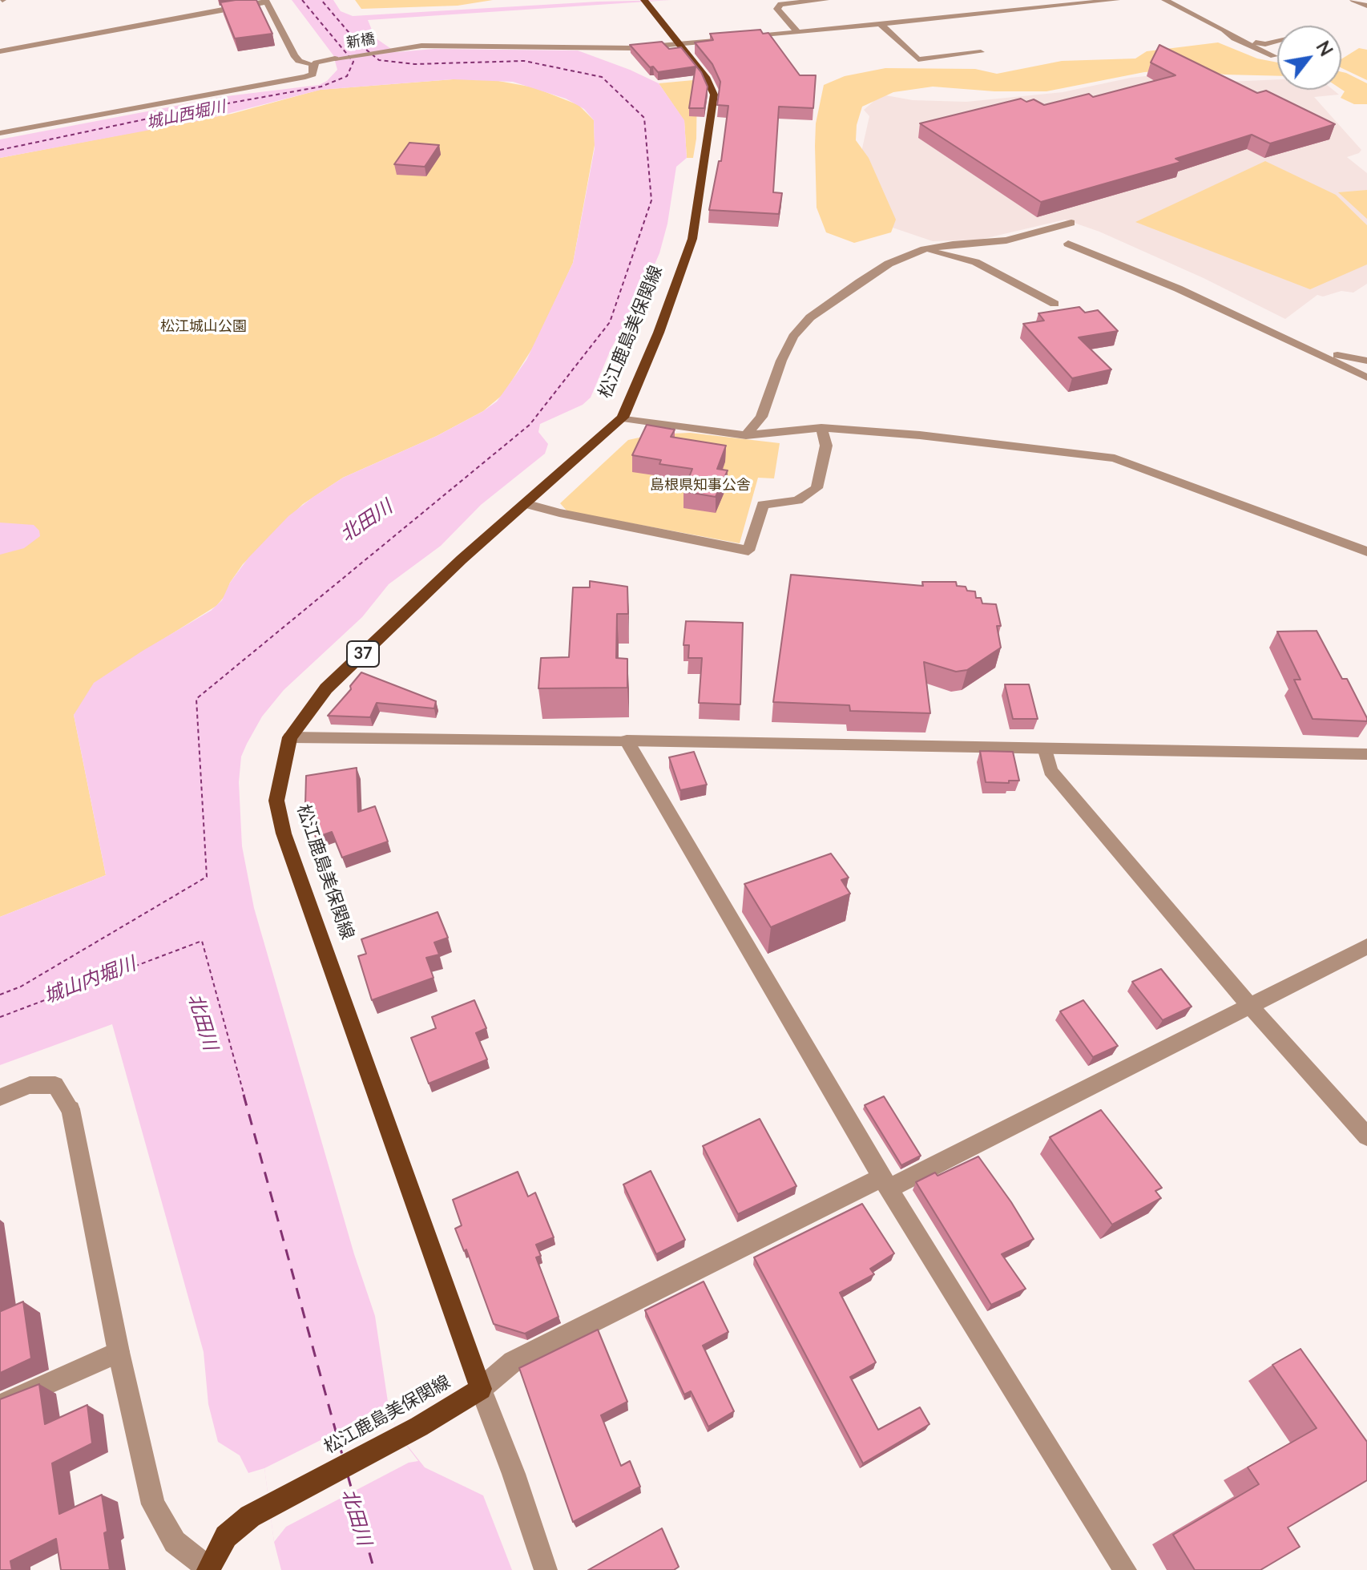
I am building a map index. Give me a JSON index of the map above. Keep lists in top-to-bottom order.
{
  "streets": {
    "main road": ["松江鹿島美保関線", "37"],
    "street": ["新橋"]
  },
  "crossings": [
    ["新橋", "松江鹿島美保関線"]
  ],
  "water": ["城山西堀川", "北田川", "城山内堀川"],
  "parks": ["松江城山公園", "島根県知事公舎"],
  "north": "top right"
}
